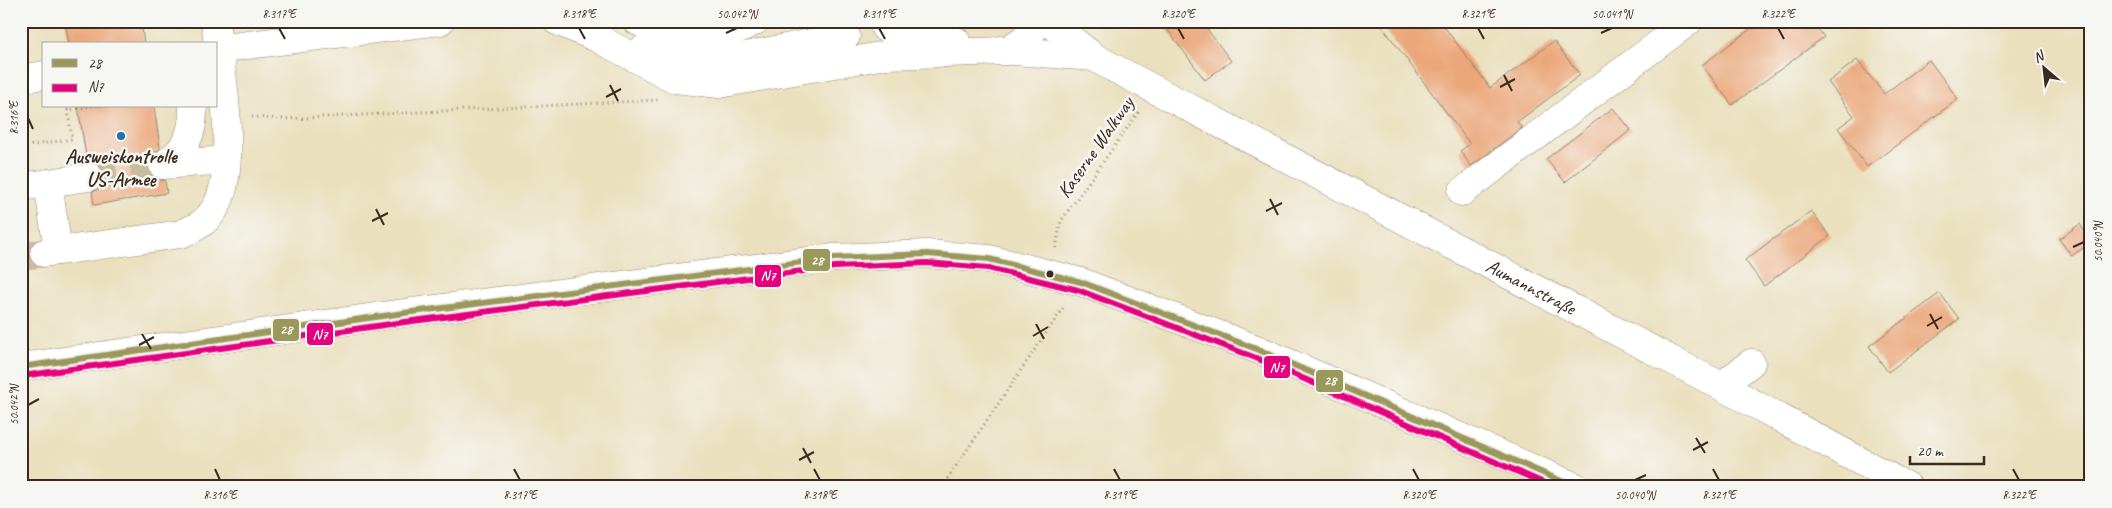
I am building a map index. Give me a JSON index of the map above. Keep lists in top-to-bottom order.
{
  "streets": {
    "street": ["Aumannstraße"],
    "path": ["Kaserne Walkway"]
  },
  "crossings": [
    ["Kaserne Walkway", "Aumannstraße"]
  ],
  "places": ["Ausweiskontrolle US-Armee"],
  "lines": ["transit line 28", "transit line N7"],
  "legend": ["28", "N7"],
  "scale_bar": "20 m",
  "north": "top left",
  "coordinates": [
    "8.317°E",
    "8.318°E",
    "50.042°N",
    "8.319°E",
    "8.320°E",
    "8.321°E",
    "50.041°N",
    "8.322°E",
    "8.316°E",
    "50.040°N"
  ]
}
